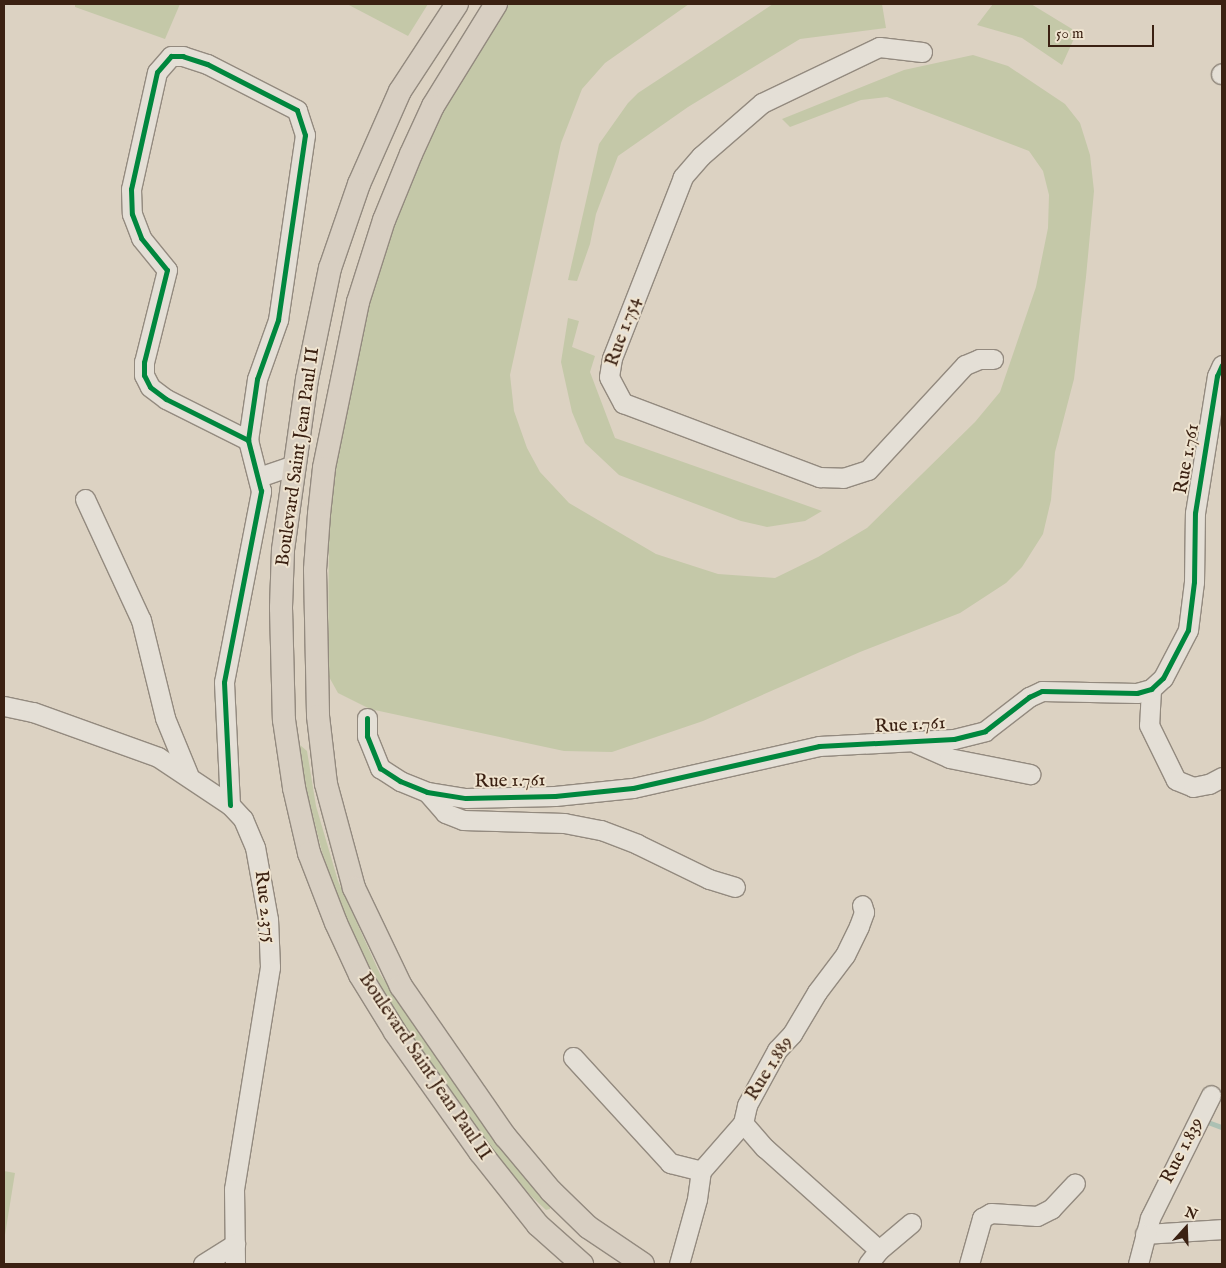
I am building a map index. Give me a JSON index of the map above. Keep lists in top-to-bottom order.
{
  "streets": {
    "main road": ["Boulevard Saint Jean Paul II"],
    "street": [
      "Rue 1.754",
      "Rue 1.761",
      "Rue 2.375",
      "Rue 1.889",
      "Rue 1.839"
    ]
  },
  "scale_bar": "50 m",
  "north": "top"
}
